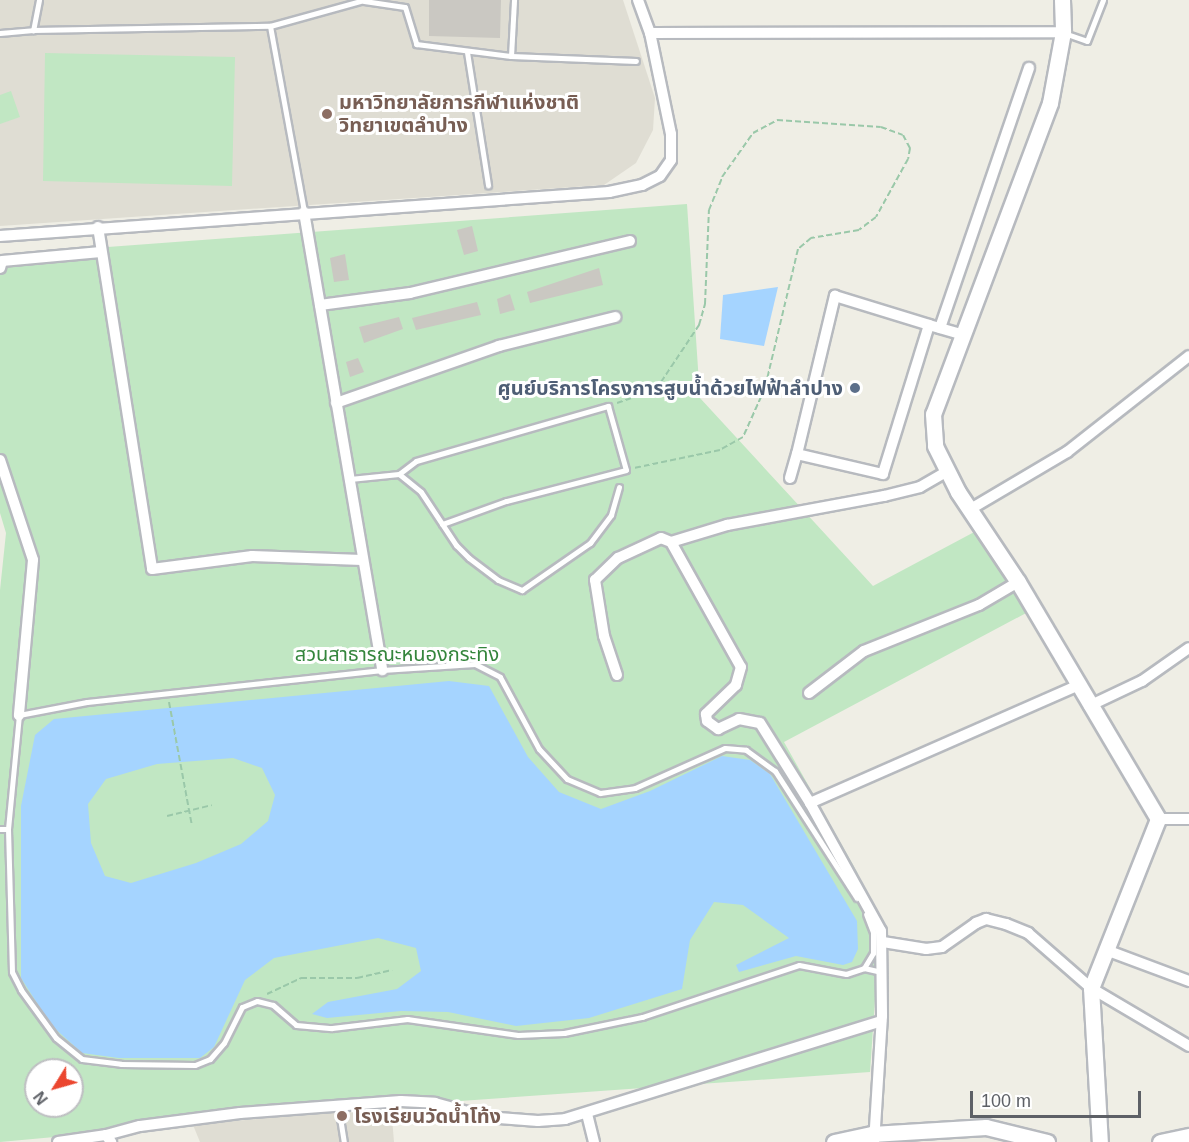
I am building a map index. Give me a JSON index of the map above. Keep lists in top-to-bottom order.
{
  "parks": ["สวนสาธารณะหนองกระทิง"],
  "places": ["มหาวิทยาลัยการกีฬาแห่งชาติ วิทยาเขตลำปาง", "ศูนย์บริการโครงการสูบน้ำด้วยไฟฟ้าลําปาง", "โรงเรียนวัดน้ำโท้ง"],
  "scale_bar": "100 m",
  "north": "bottom left"
}
